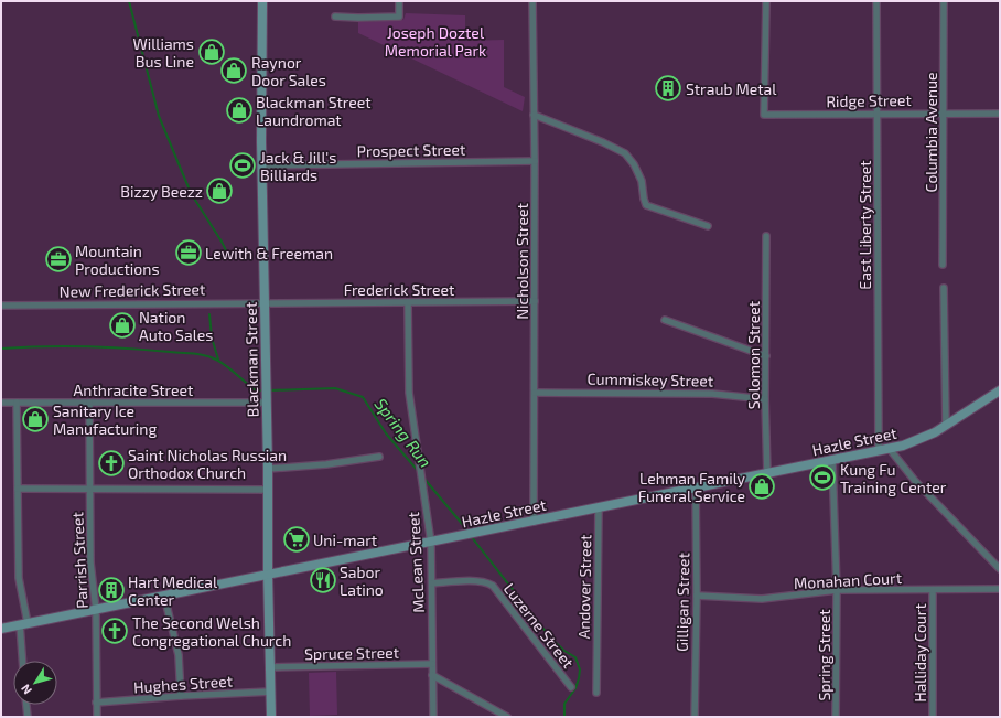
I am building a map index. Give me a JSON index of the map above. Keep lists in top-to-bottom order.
{
  "streets": {
    "main road": ["Blackman Street", "Hazle Street"],
    "street": [
      "Ridge Street",
      "Columbia Avenue",
      "Prospect Street",
      "East Liberty Street",
      "Nicholson Street",
      "Frederick Street",
      "New Frederick Street",
      "Solomon Street",
      "Cummiskey Street",
      "Anthracite Street",
      "Parrish Street",
      "McLean Street",
      "Monahan Court",
      "Andover Street",
      "Gilligan Street",
      "Luzerne Street",
      "Spruce Street",
      "Halliday Court",
      "Spring Street",
      "Hughes Street"
    ]
  },
  "crossings": [
    ["Ridge Street", "Columbia Avenue"],
    ["Ridge Street", "East Liberty Street"],
    ["Prospect Street", "Nicholson Street"],
    ["Prospect Street", "Blackman Street"],
    ["East Liberty Street", "Hazle Street"],
    ["Nicholson Street", "Frederick Street"],
    ["Nicholson Street", "Cummiskey Street"],
    ["Nicholson Street", "Hazle Street"],
    ["Frederick Street", "New Frederick Street"],
    ["Frederick Street", "Blackman Street"],
    ["Frederick Street", "McLean Street"],
    ["New Frederick Street", "Blackman Street"],
    ["Solomon Street", "Cummiskey Street"],
    ["Solomon Street", "Hazle Street"],
    ["Blackman Street", "Anthracite Street"],
    ["Blackman Street", "Hazle Street"],
    ["Blackman Street", "Spruce Street"],
    ["Blackman Street", "Hughes Street"],
    ["Anthracite Street", "Parrish Street"],
    ["Hazle Street", "Parrish Street"],
    ["Hazle Street", "McLean Street"],
    ["Hazle Street", "Andover Street"],
    ["Hazle Street", "Gilligan Street"],
    ["Hazle Street", "Spring Street"],
    ["Parrish Street", "Hughes Street"],
    ["McLean Street", "Luzerne Street"],
    ["McLean Street", "Spruce Street"],
    ["Monahan Court", "Gilligan Street"],
    ["Monahan Court", "Halliday Court"],
    ["Monahan Court", "Spring Street"]
  ],
  "water": ["Spring Run"],
  "parks": ["Joseph Doztel Memorial Park"],
  "places": {
    "shop": [
      "Williams Bus Line",
      "Raynor Door Sales",
      "Blackman Street Laundromat",
      "Bizzy Beezz",
      "Nation Auto Sales",
      "Sanitary Ice Manufacturing",
      "Lehman Family Funeral Service"
    ],
    "building": ["Straub Metal", "Hart Medical Center"],
    "sports": ["Jack & Jill's Billiards", "Kung Fu Training Center"],
    "office": ["Lewith & Freeman", "Mountain Productions"],
    "church": ["Saint Nicholas Russian Orthodox Church", "The Second Welsh Congregational Church"],
    "supermarket": ["Uni-mart"],
    "restaurant": ["Sabor Latino"]
  },
  "north": "bottom left"
}
